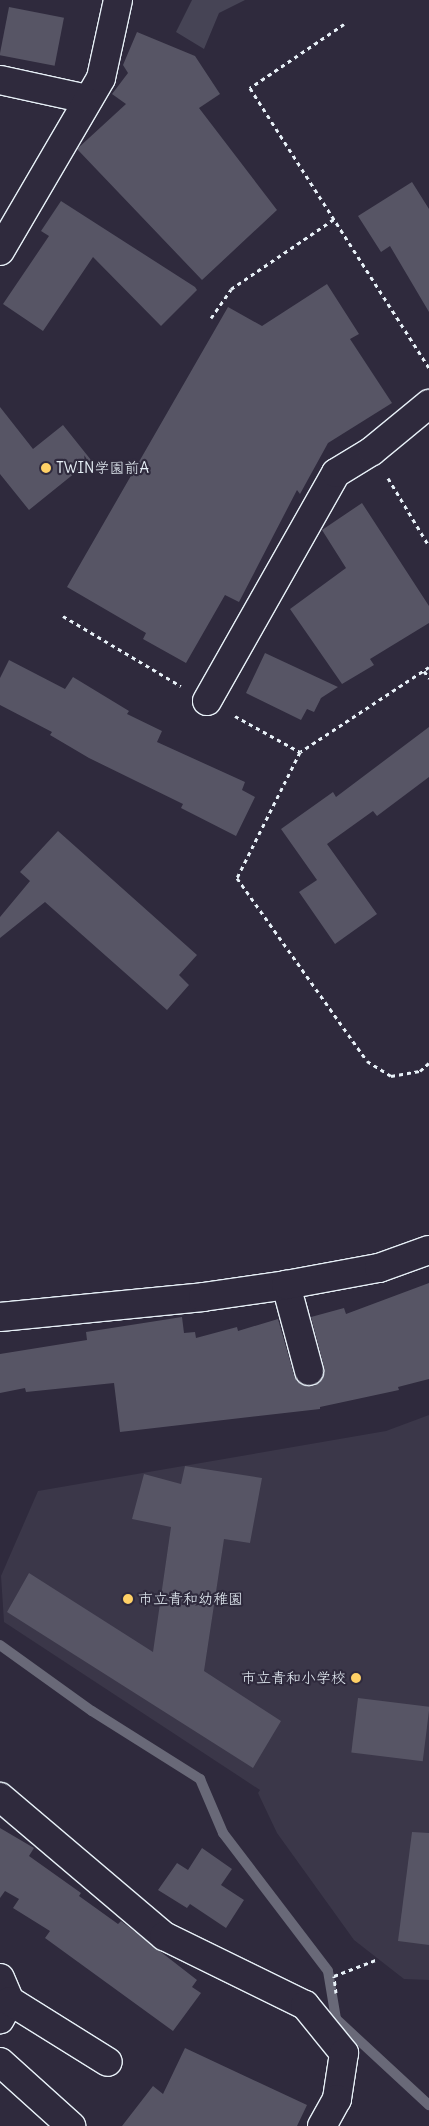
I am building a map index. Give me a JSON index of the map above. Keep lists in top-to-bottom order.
{
  "places": ["TWIN学園前A", "市立青和幼稚園", "市立青和小学校"]
}
